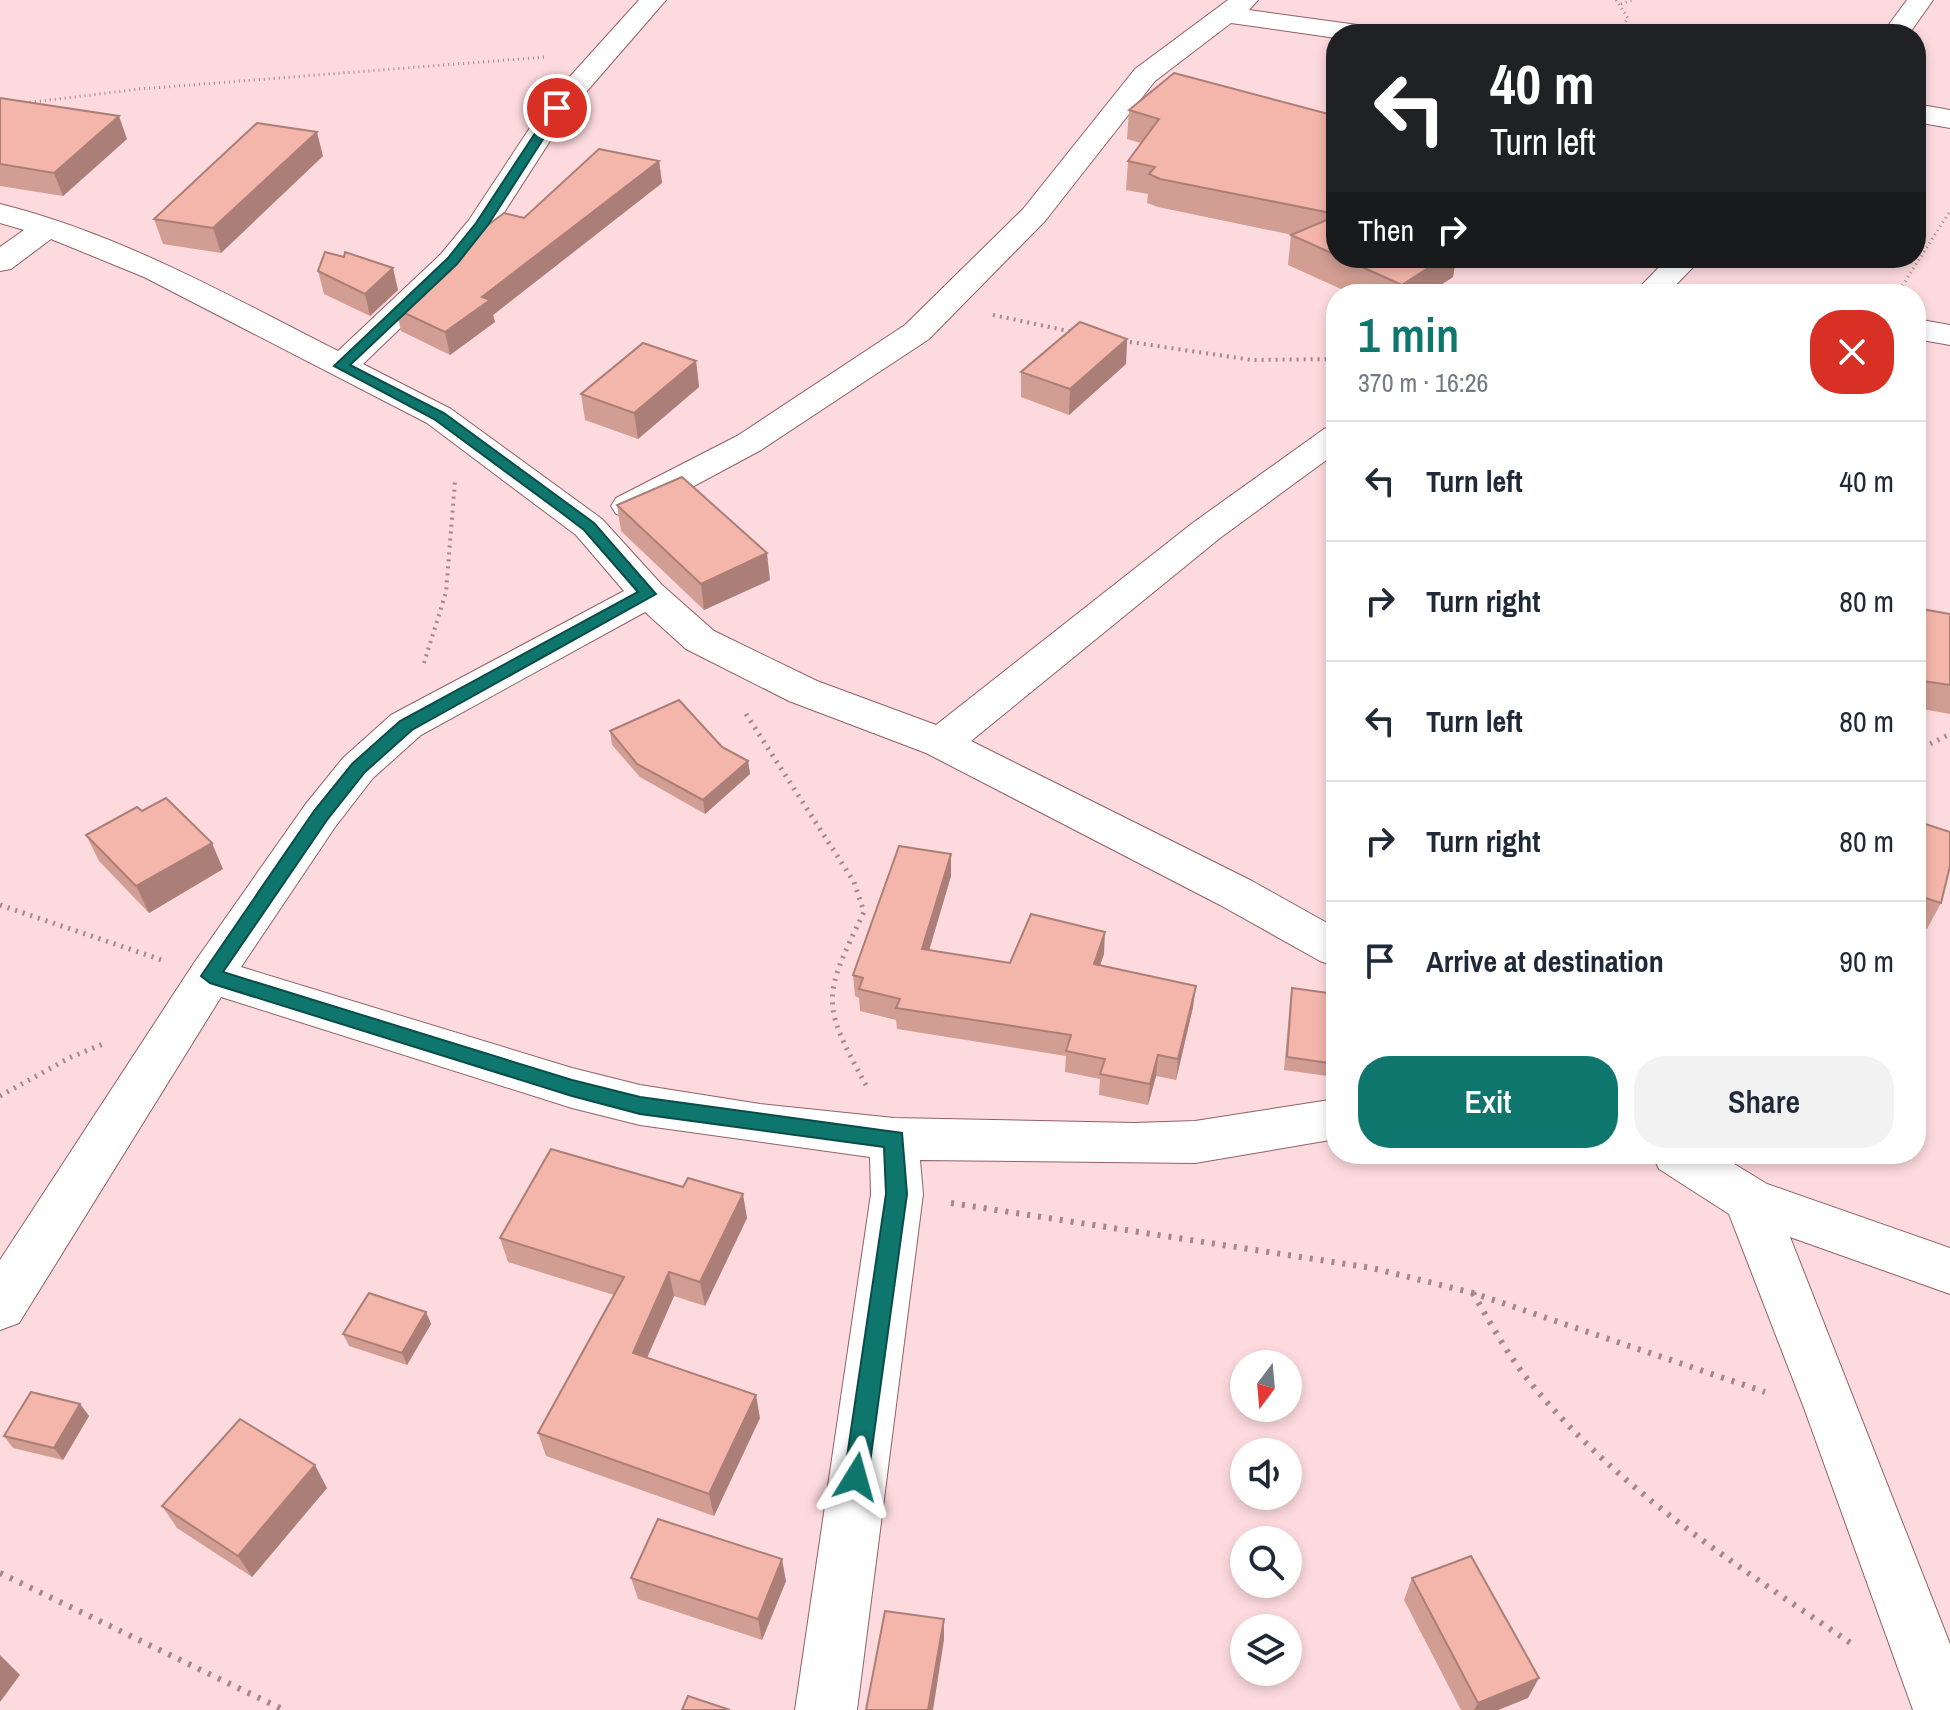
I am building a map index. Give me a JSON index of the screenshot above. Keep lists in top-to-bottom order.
{
  "north": "bottom",
  "page": {
    "turn": ["40 m", "Turn left"],
    "then": "Then",
    "heading": ["1 min", "370 m · 16:26"],
    "list": [
      {
        "name": "Turn left",
        "value": "40 m"
      },
      {
        "name": "Turn right",
        "value": "80 m"
      },
      {
        "name": "Turn left",
        "value": "80 m"
      },
      {
        "name": "Turn right",
        "value": "80 m"
      },
      {
        "name": "Arrive at destination",
        "value": "90 m"
      }
    ],
    "buttons": ["Exit", "Share"]
  }
}
